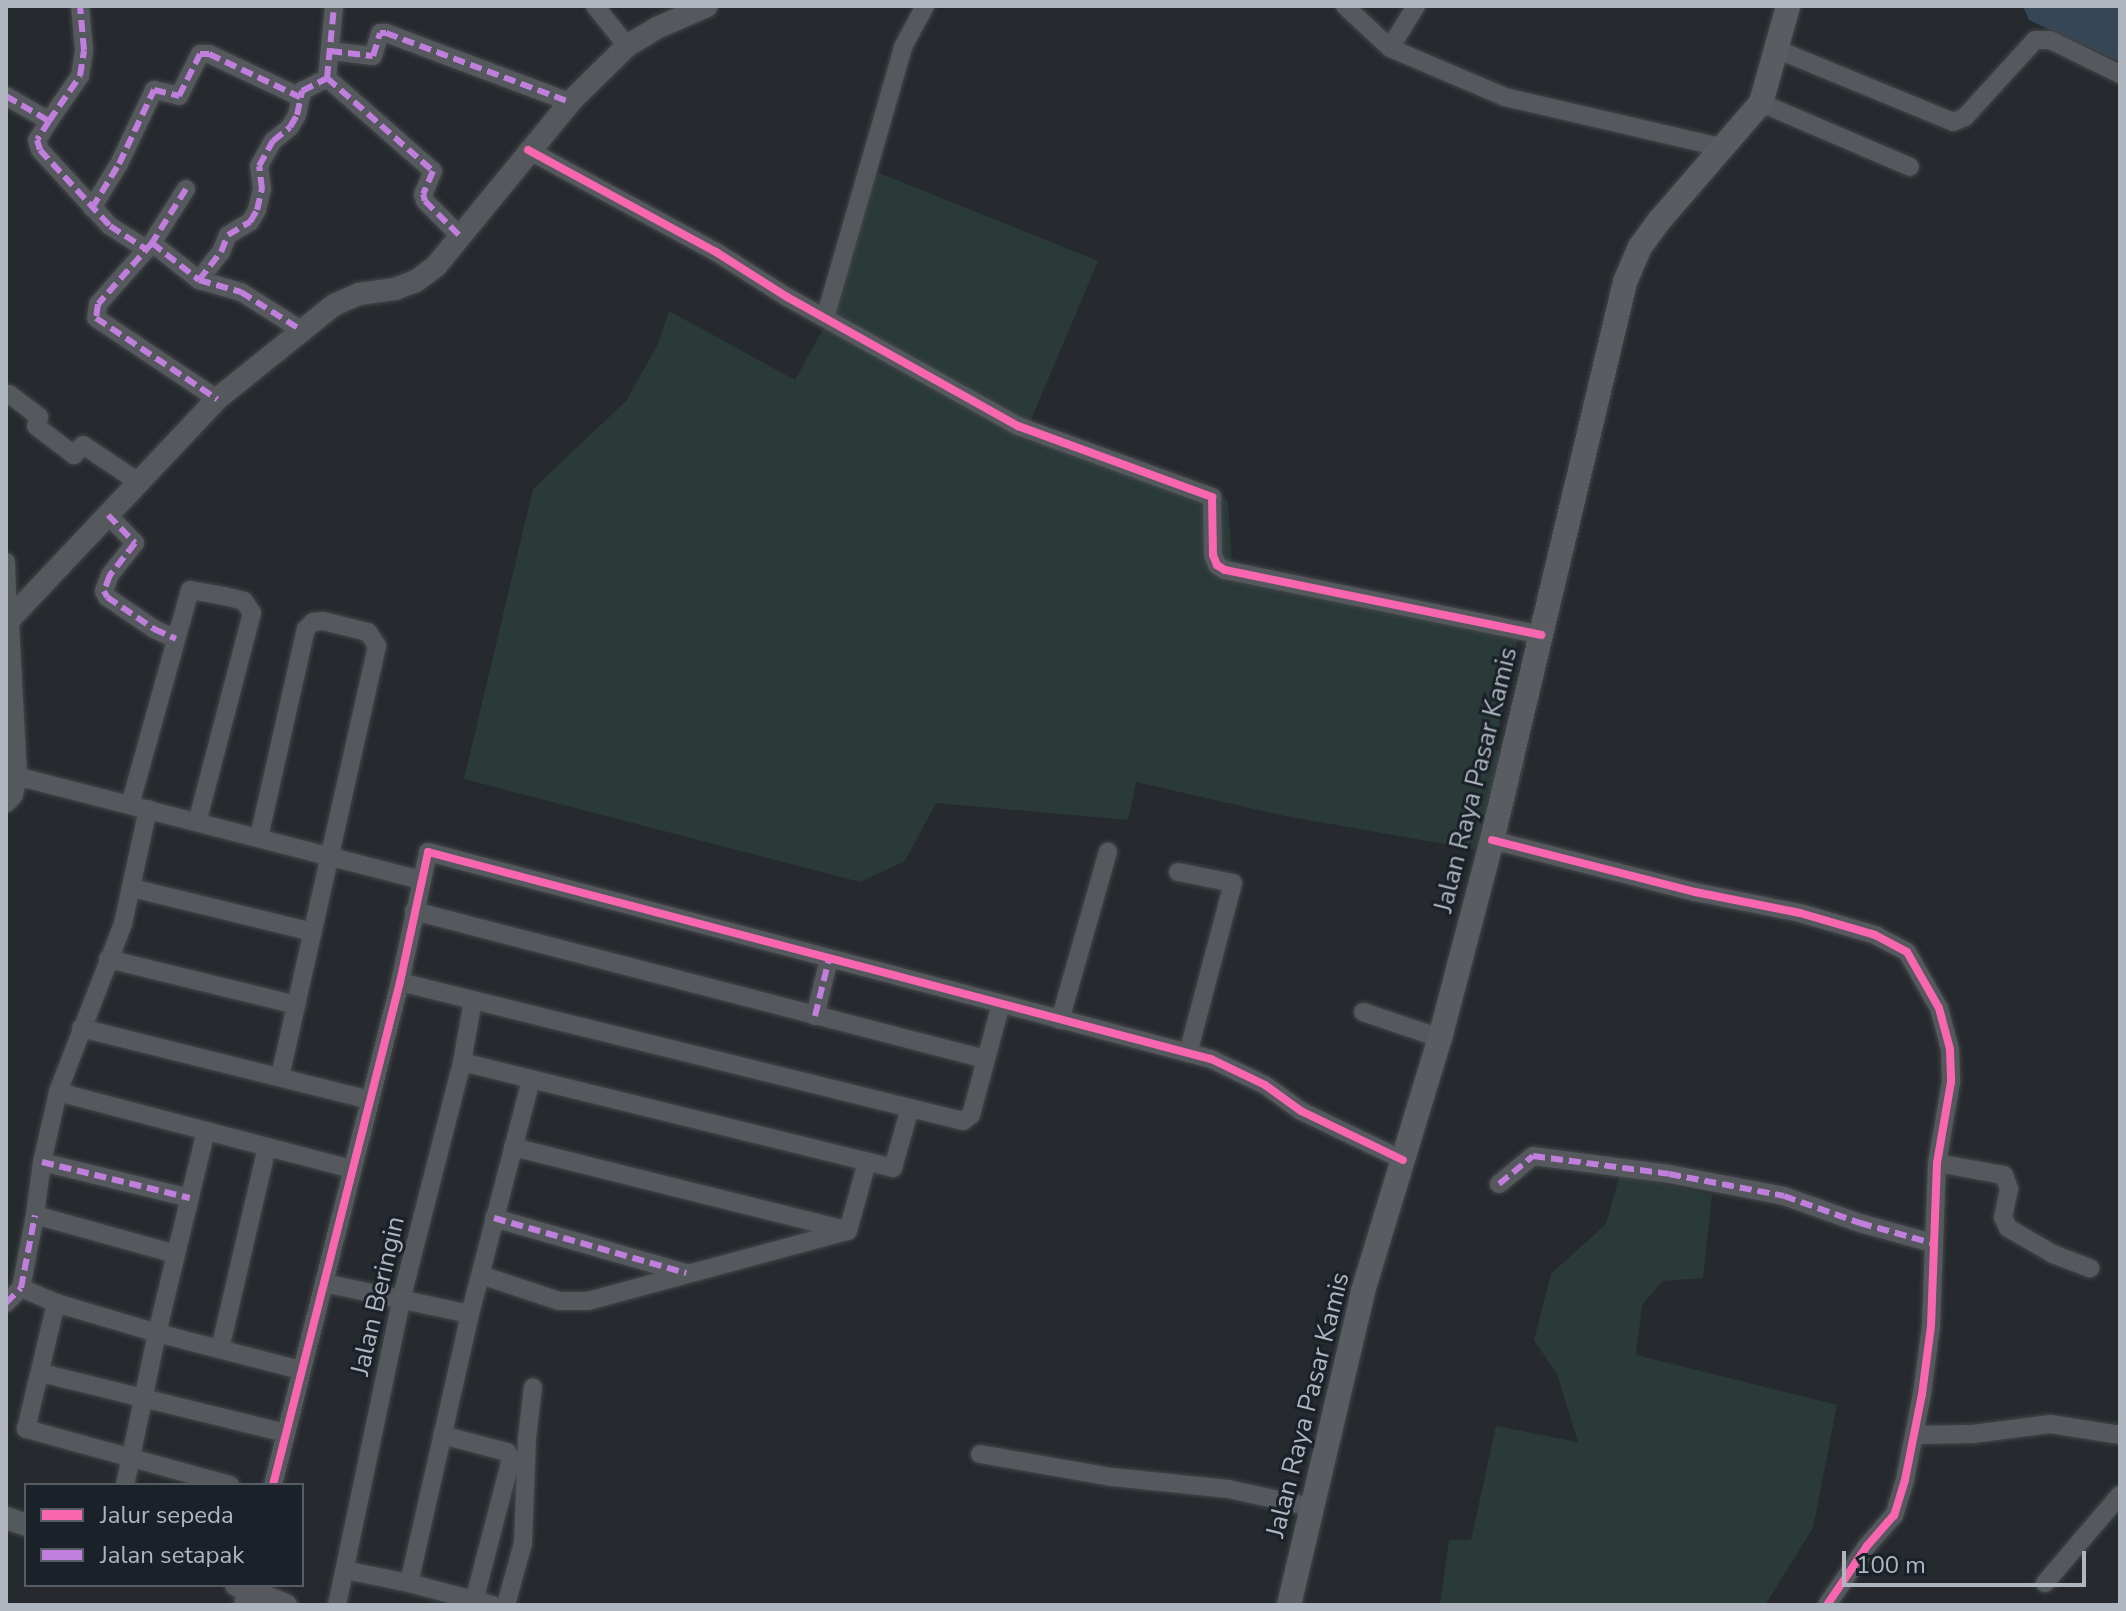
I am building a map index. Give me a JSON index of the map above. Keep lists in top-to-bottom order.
{
  "streets": {
    "main road": ["Jalan Raya Pasar Kamis"],
    "street": ["Jalan Beringin"]
  },
  "legend": ["Jalur sepeda", "Jalan setapak"],
  "scale_bar": "100 m"
}
